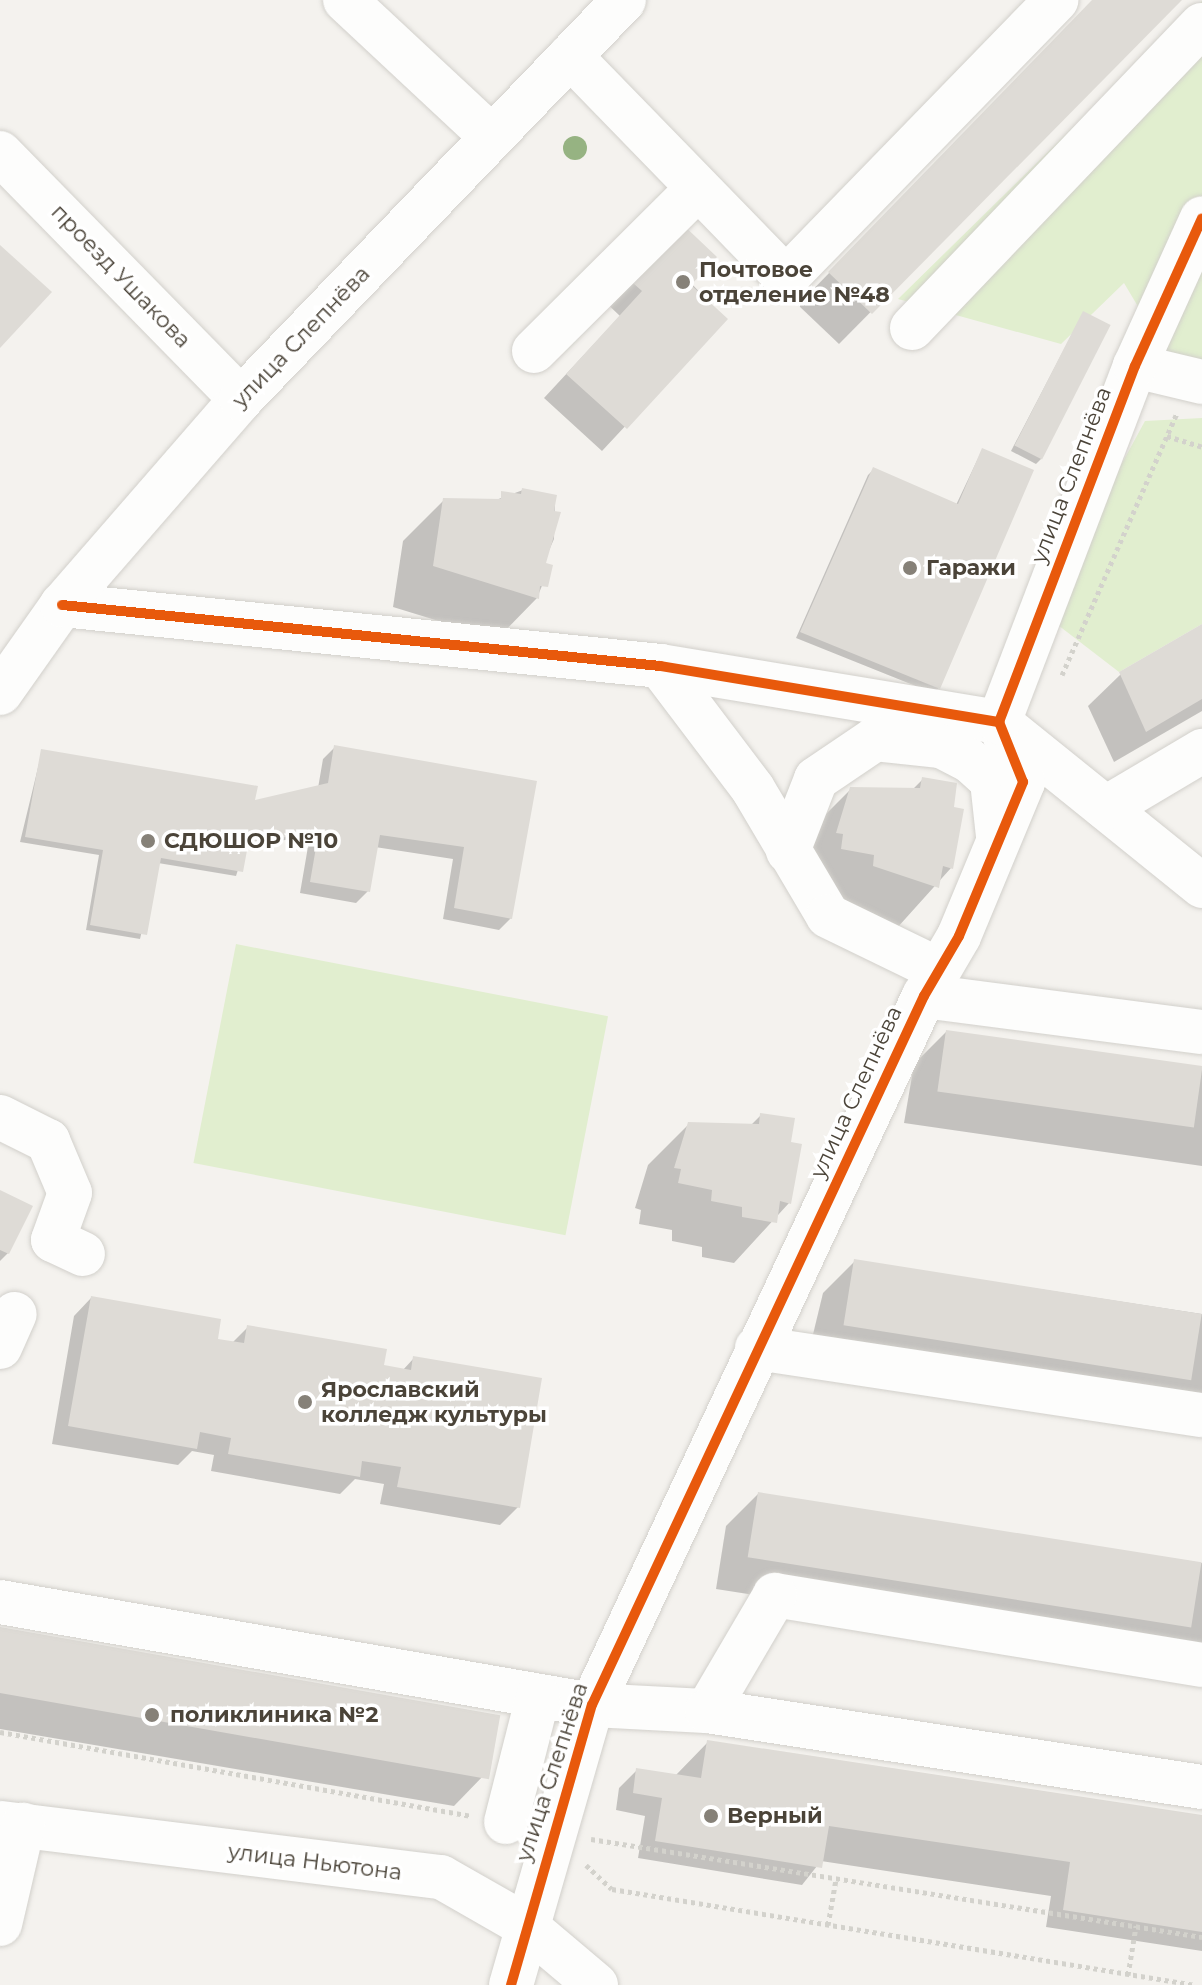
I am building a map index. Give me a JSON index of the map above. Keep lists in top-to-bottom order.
{
  "streets": {
    "street": ["проезд Ушакова", "улица Слепнёва", "улица Ньютона"]
  },
  "crossings": [
    ["проезд Ушакова", "улица Слепнёва"],
    ["улица Слепнёва", "улица Ньютона"]
  ],
  "places": [
    "Почтовое отделение №48",
    "Гаражи",
    "СДЮШОР №10",
    "Ярославский колледж культуры",
    "поликлиника №2",
    "Верный"
  ]
}
